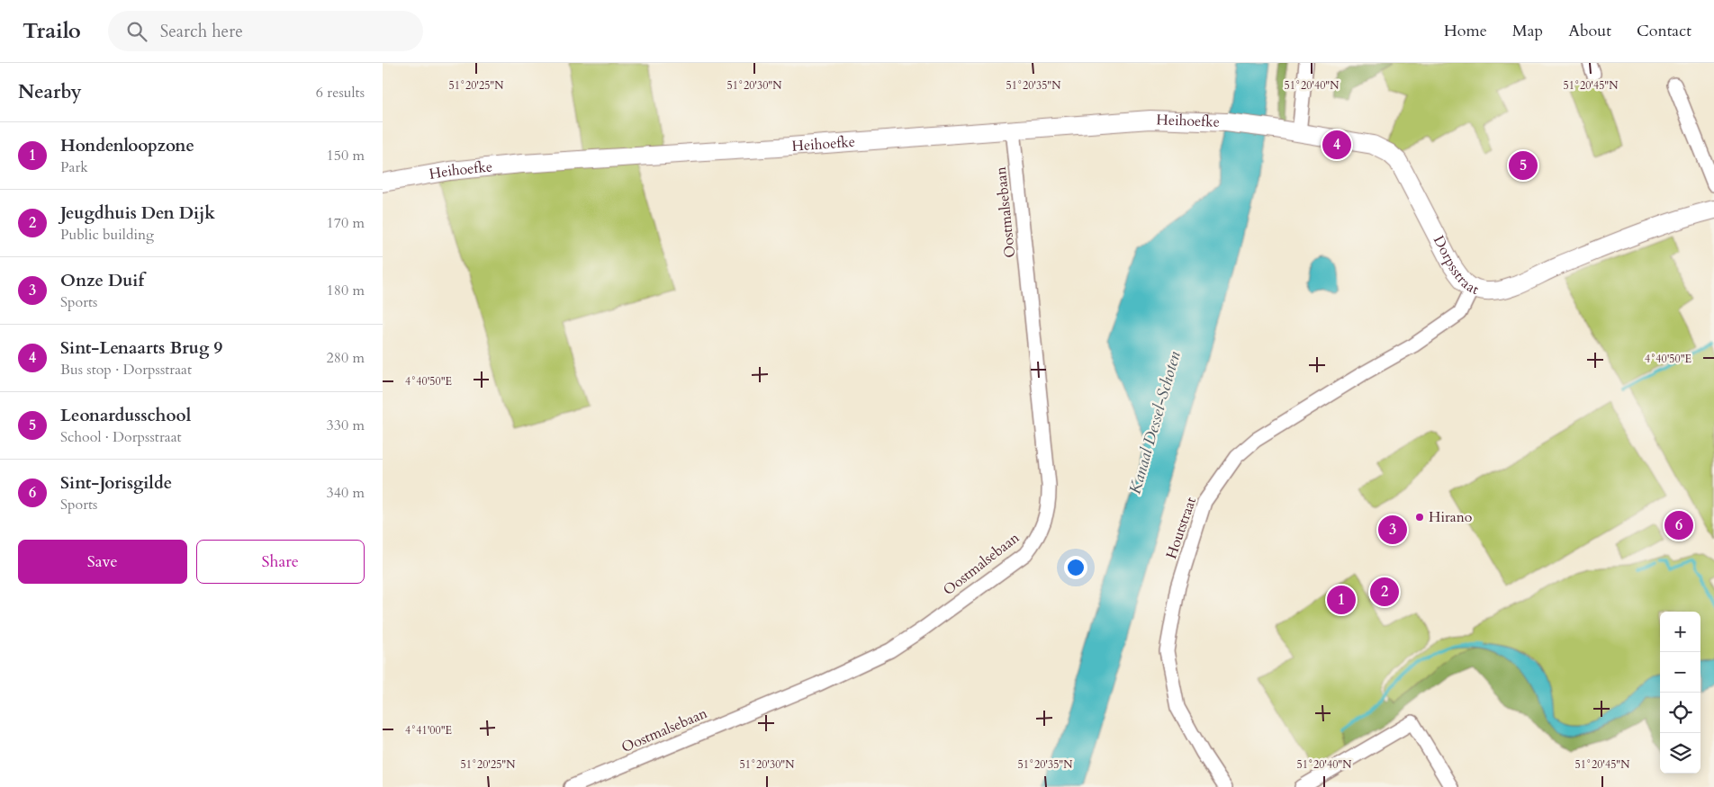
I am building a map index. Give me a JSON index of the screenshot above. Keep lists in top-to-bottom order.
{
  "streets": {
    "street": [
      "Heihoefke",
      "Oostmalsebaan",
      "Dorpsstraat",
      "Houtstraat"
    ]
  },
  "crossings": [
    ["Heihoefke", "Oostmalsebaan"],
    ["Heihoefke", "Dorpsstraat"],
    ["Dorpsstraat", "Houtstraat"]
  ],
  "water": ["Kanaal Dessel-Schoten"],
  "places": ["Hirano"],
  "page": {
    "header": "Trailo",
    "search": "Search here",
    "nav": [
      "Home",
      "Map",
      "About",
      "Contact"
    ],
    "heading": ["Nearby", "6 results"],
    "list": [
      {
        "mark": "1",
        "name": "Hondenloopzone",
        "note": "Park",
        "value": "150 m"
      },
      {
        "mark": "2",
        "name": "Jeugdhuis Den Dijk",
        "note": "Public building",
        "value": "170 m"
      },
      {
        "mark": "3",
        "name": "Onze Duif",
        "note": "Sports",
        "value": "180 m"
      },
      {
        "mark": "4",
        "name": "Sint-Lenaarts Brug 9",
        "note": "Bus stop · Dorpsstraat",
        "value": "280 m"
      },
      {
        "mark": "5",
        "name": "Leonardusschool",
        "note": "School · Dorpsstraat",
        "value": "330 m"
      },
      {
        "mark": "6",
        "name": "Sint-Jorisgilde",
        "note": "Sports",
        "value": "340 m"
      }
    ],
    "pins": [
      "4",
      "5",
      "6",
      "3",
      "2",
      "1"
    ],
    "buttons": ["Save", "Share"],
    "map_buttons": ["+", "−"]
  },
  "coordinates": [
    "51°20'25\"N",
    "51°20'30\"N",
    "51°20'35\"N",
    "51°20'40\"N",
    "51°20'45\"N",
    "4°40'50\"E",
    "4°41'00\"E"
  ]
}
